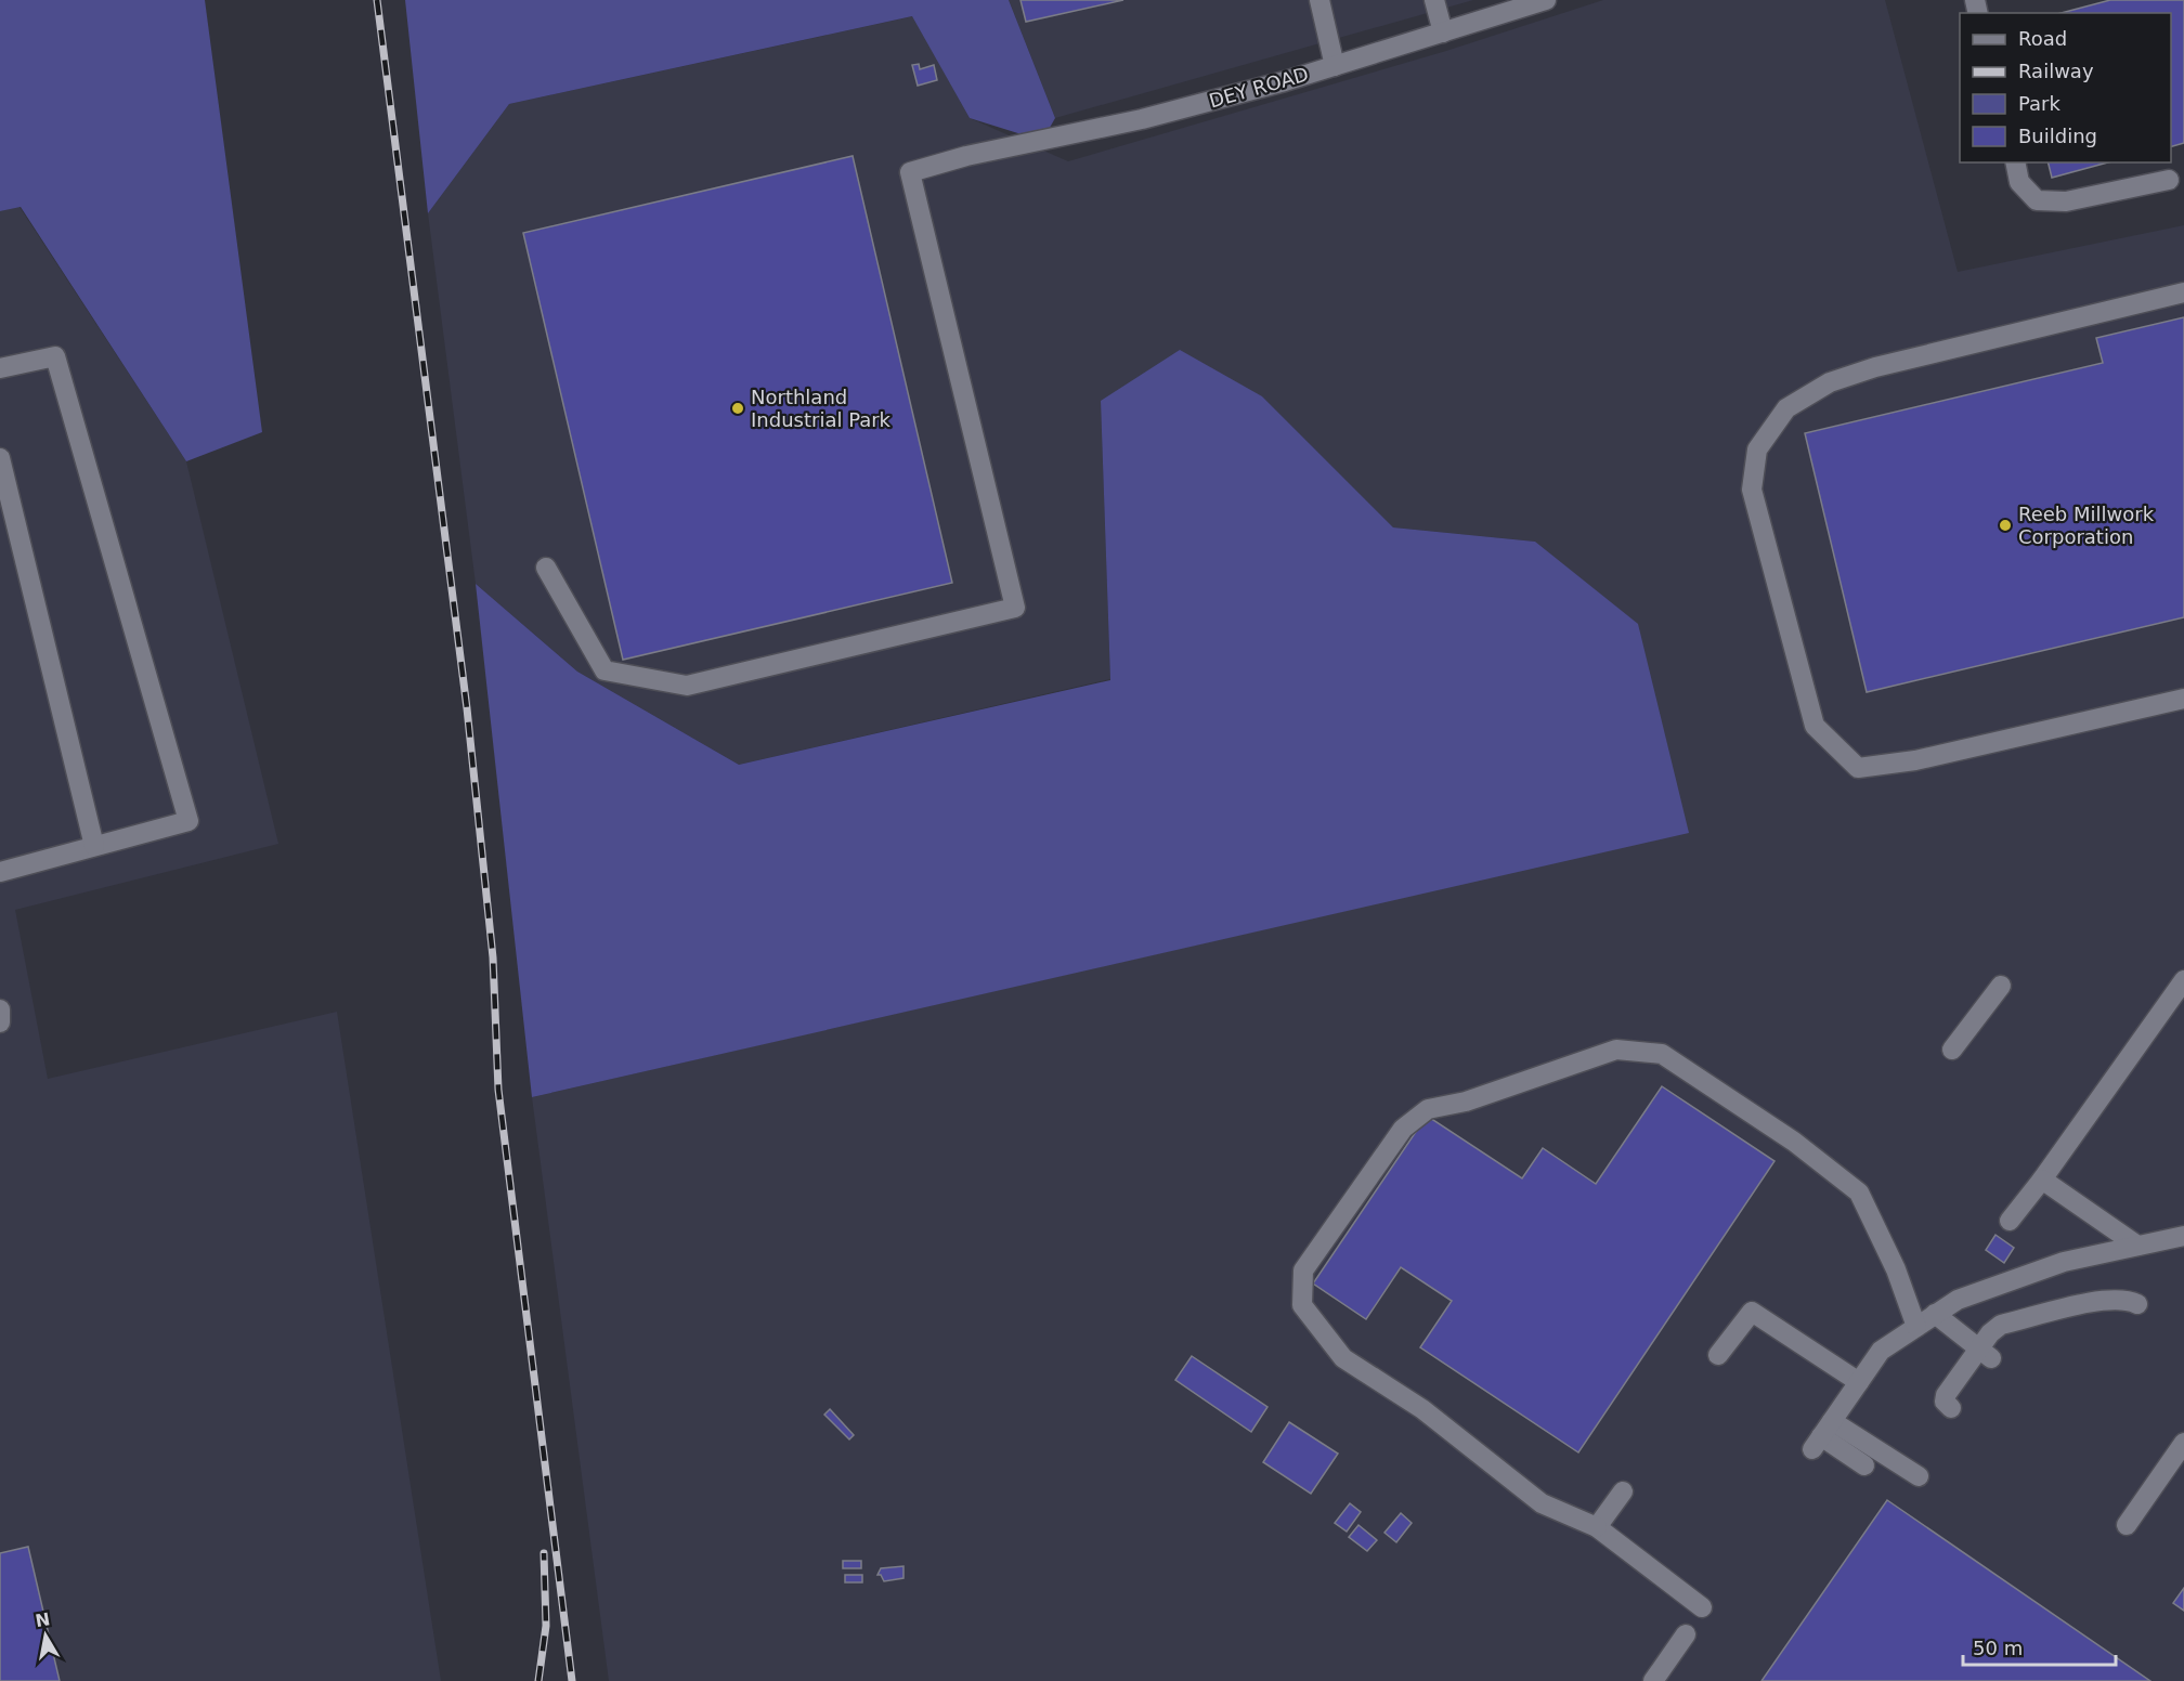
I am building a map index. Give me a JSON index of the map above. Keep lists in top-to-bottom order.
{
  "streets": {
    "street": ["DEY ROAD"]
  },
  "places": ["Northland Industrial Park", "Reeb Millwork Corporation"],
  "legend": [
    "Road",
    "Railway",
    "Park",
    "Building"
  ],
  "scale_bar": "50 m",
  "north": "top"
}
